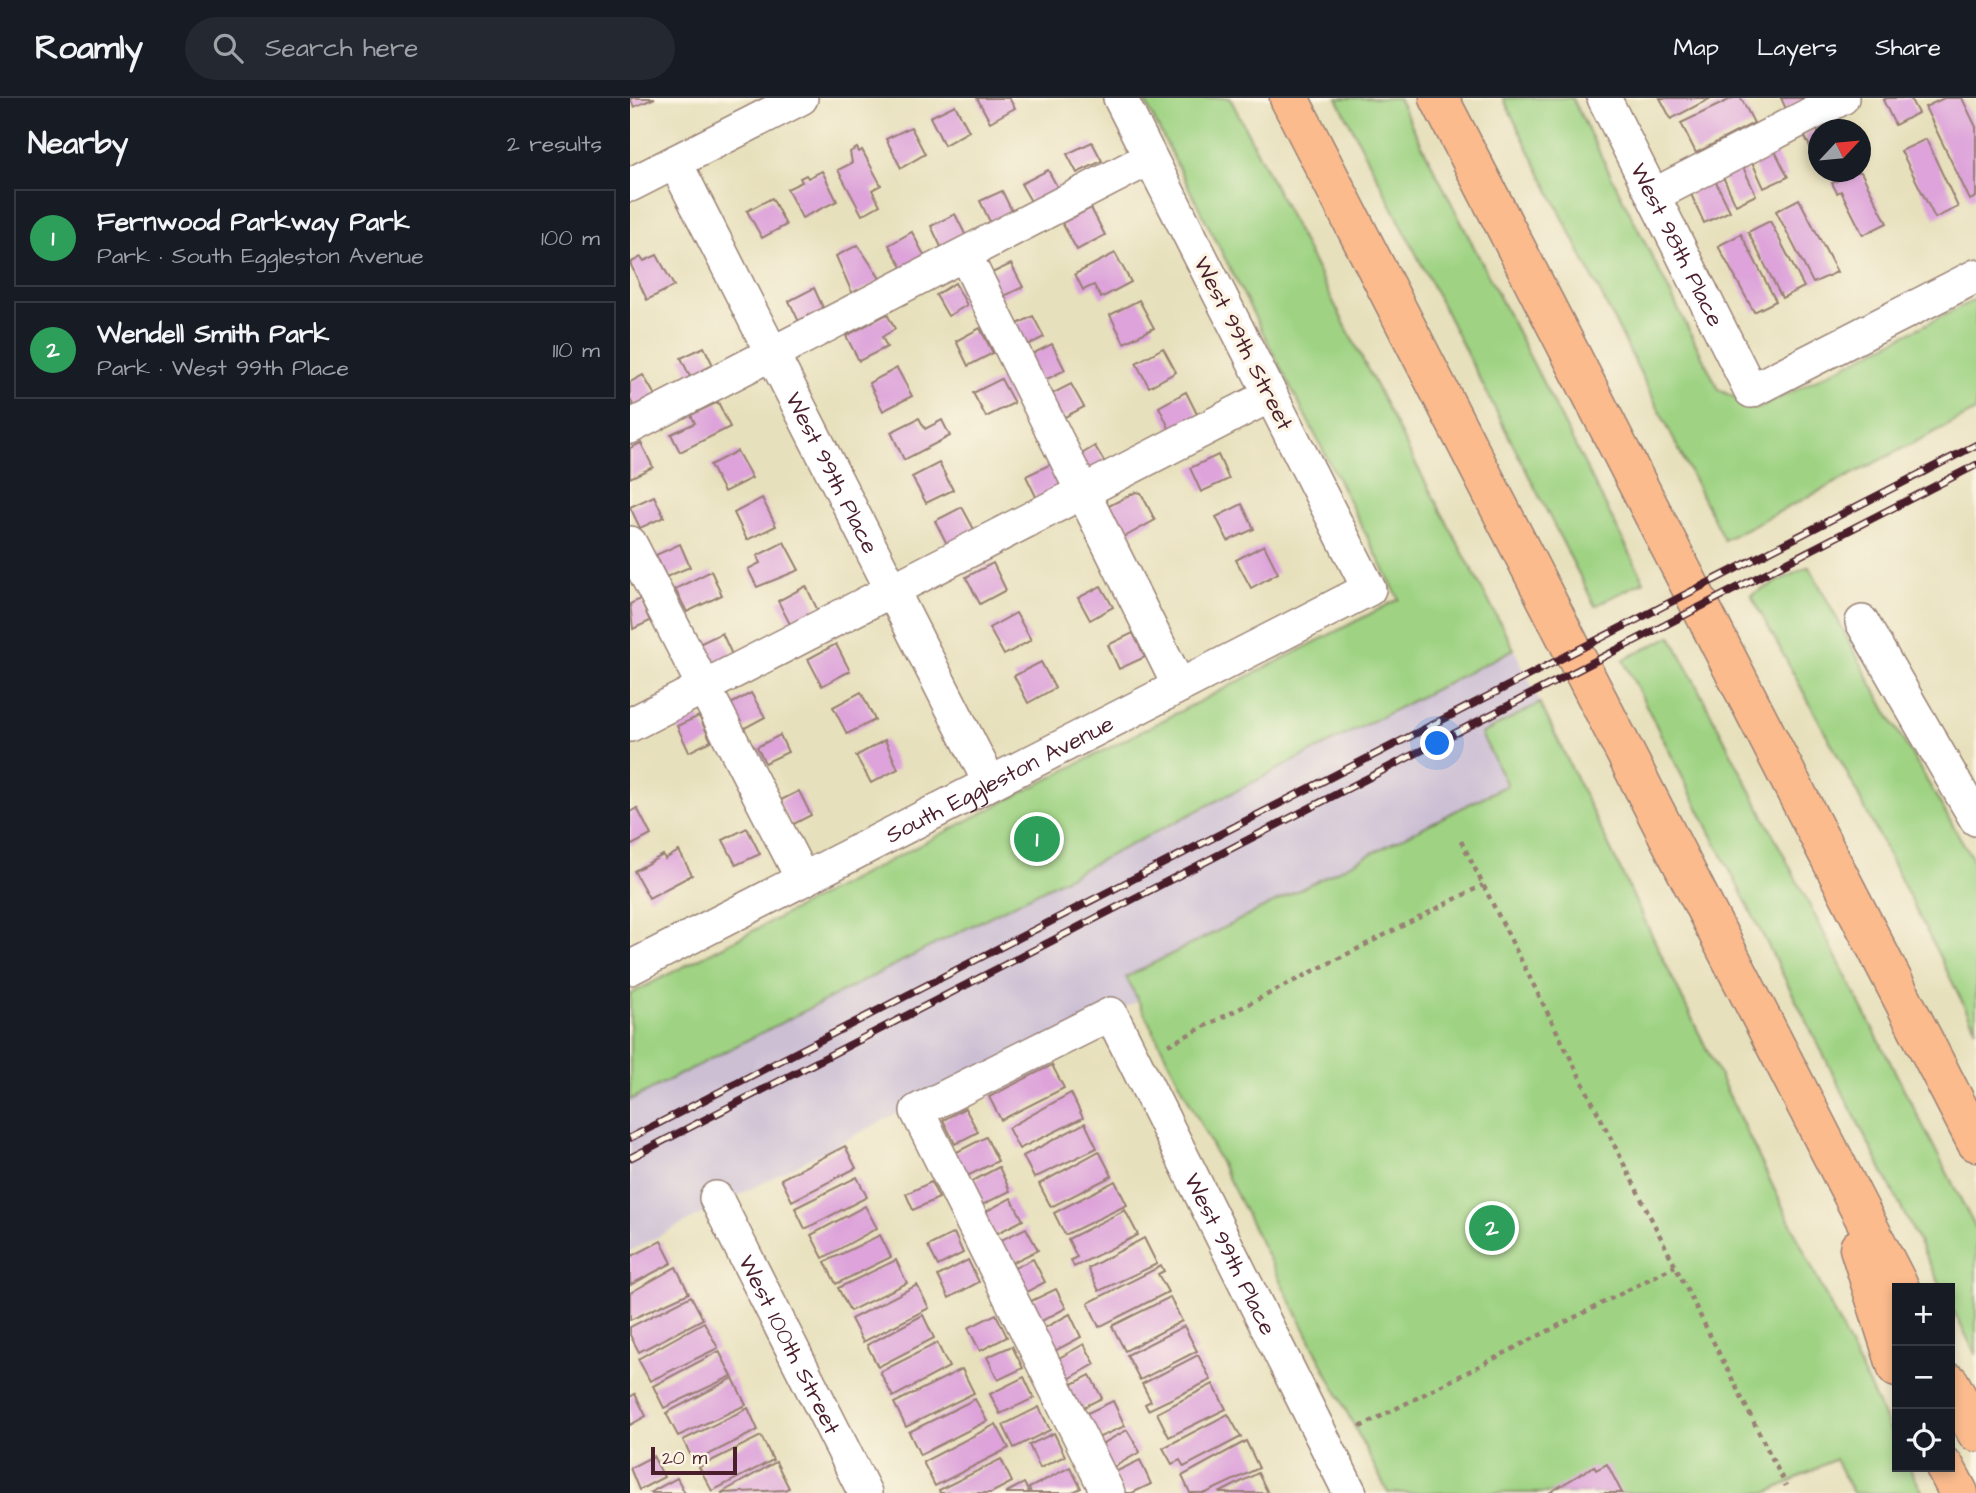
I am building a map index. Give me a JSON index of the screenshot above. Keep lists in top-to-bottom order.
{
  "streets": {
    "street": [
      "West 98th Place",
      "West 99th Street",
      "West 99th Place",
      "South Eggleston Avenue",
      "West 100th Street"
    ]
  },
  "crossings": [
    ["West 99th Street", "South Eggleston Avenue"],
    ["West 99th Place", "South Eggleston Avenue"]
  ],
  "scale_bar": "20 m",
  "north": "top right",
  "page": {
    "header": "Roamly",
    "search": "Search here",
    "nav": ["Map", "Layers", "Share"],
    "heading": ["Nearby", "2 results"],
    "list": [
      {
        "mark": "1",
        "name": "Fernwood Parkway Park",
        "note": "Park · South Eggleston Avenue",
        "value": "100 m"
      },
      {
        "mark": "2",
        "name": "Wendell Smith Park",
        "note": "Park · West 99th Place",
        "value": "110 m"
      }
    ],
    "pins": ["1", "2"],
    "map_buttons": ["+", "−"],
    "scale": "20 m"
  }
}
